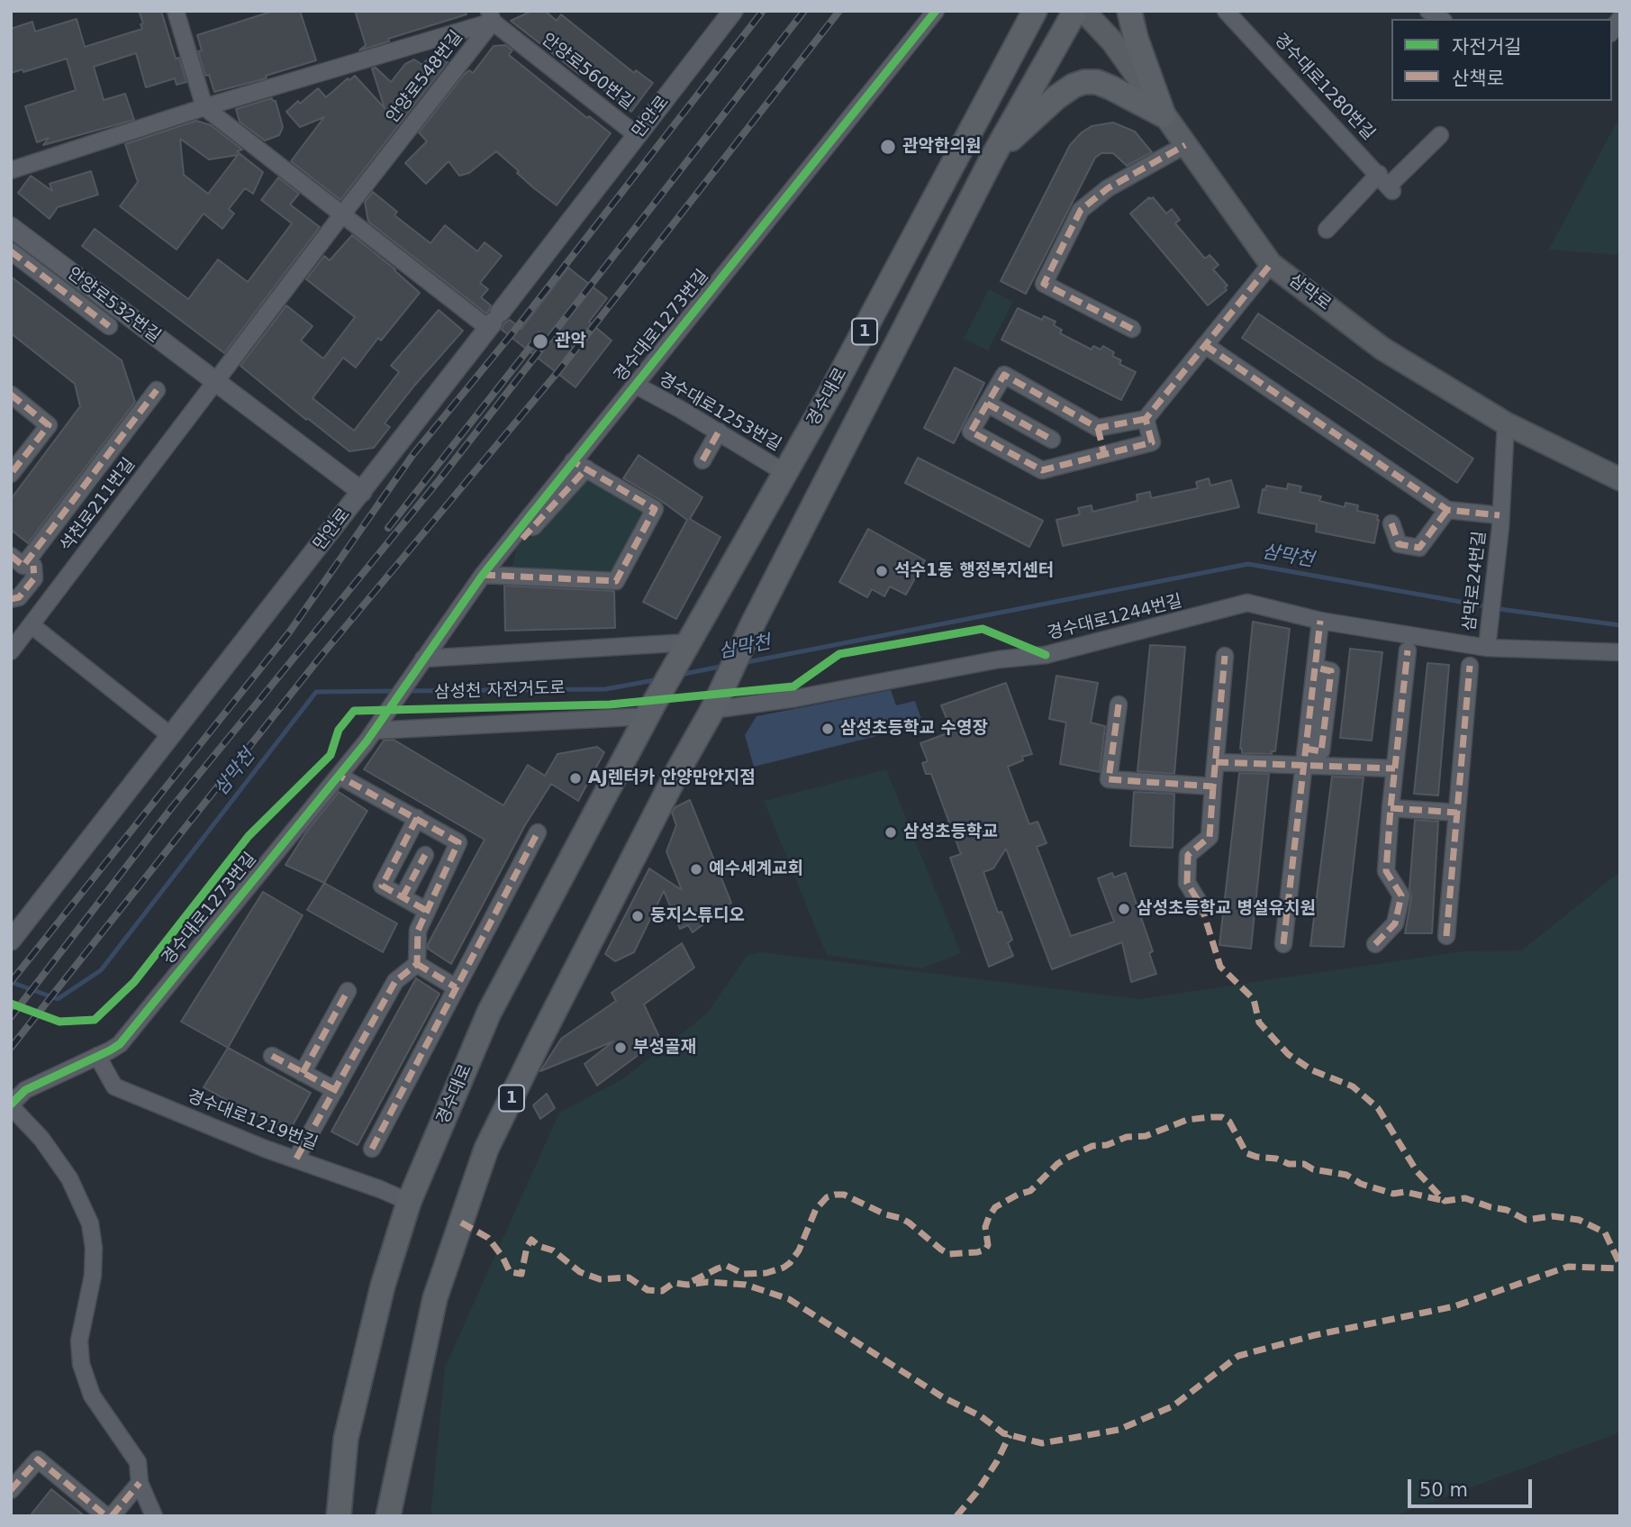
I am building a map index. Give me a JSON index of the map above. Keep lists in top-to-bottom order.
{
  "streets": {
    "main road": ["삼막로", "1", "경수대로"],
    "street": [
      "안양로560번길",
      "안양로548번길",
      "경수대로1280번길",
      "만안로",
      "안양로532번길",
      "경수대로1273번길",
      "경수대로1253번길",
      "석천로211번길",
      "삼막로24번길",
      "경수대로1244번길",
      "경수대로1219번길"
    ],
    "cycle path": ["삼성천 자전거도로"]
  },
  "crossings": [
    ["안양로560번길", "안양로548번길"],
    ["안양로560번길", "만안로"],
    ["만안로", "안양로532번길"],
    ["삼막로", "삼막로24번길"],
    ["안양로532번길", "석천로211번길"],
    ["경수대로1273번길", "경수대로1253번길"],
    ["경수대로1273번길", "경수대로1219번길"],
    ["1", "경수대로"],
    ["1", "경수대로1244번길"],
    ["경수대로", "경수대로1253번길"],
    ["경수대로", "경수대로1244번길"],
    ["경수대로", "경수대로1219번길"],
    ["삼막로24번길", "경수대로1244번길"]
  ],
  "water": ["삼막천"],
  "places": [
    "관악한의원",
    "관악",
    "석수1동 행정복지센터",
    "삼성초등학교 수영장",
    "AJ렌터카 안양만안지점",
    "삼성초등학교",
    "예수세계교회",
    "삼성초등학교 병설유치원",
    "둥지스튜디오",
    "부성골재"
  ],
  "legend": ["자전거길", "산책로"],
  "scale_bar": "50 m"
}
